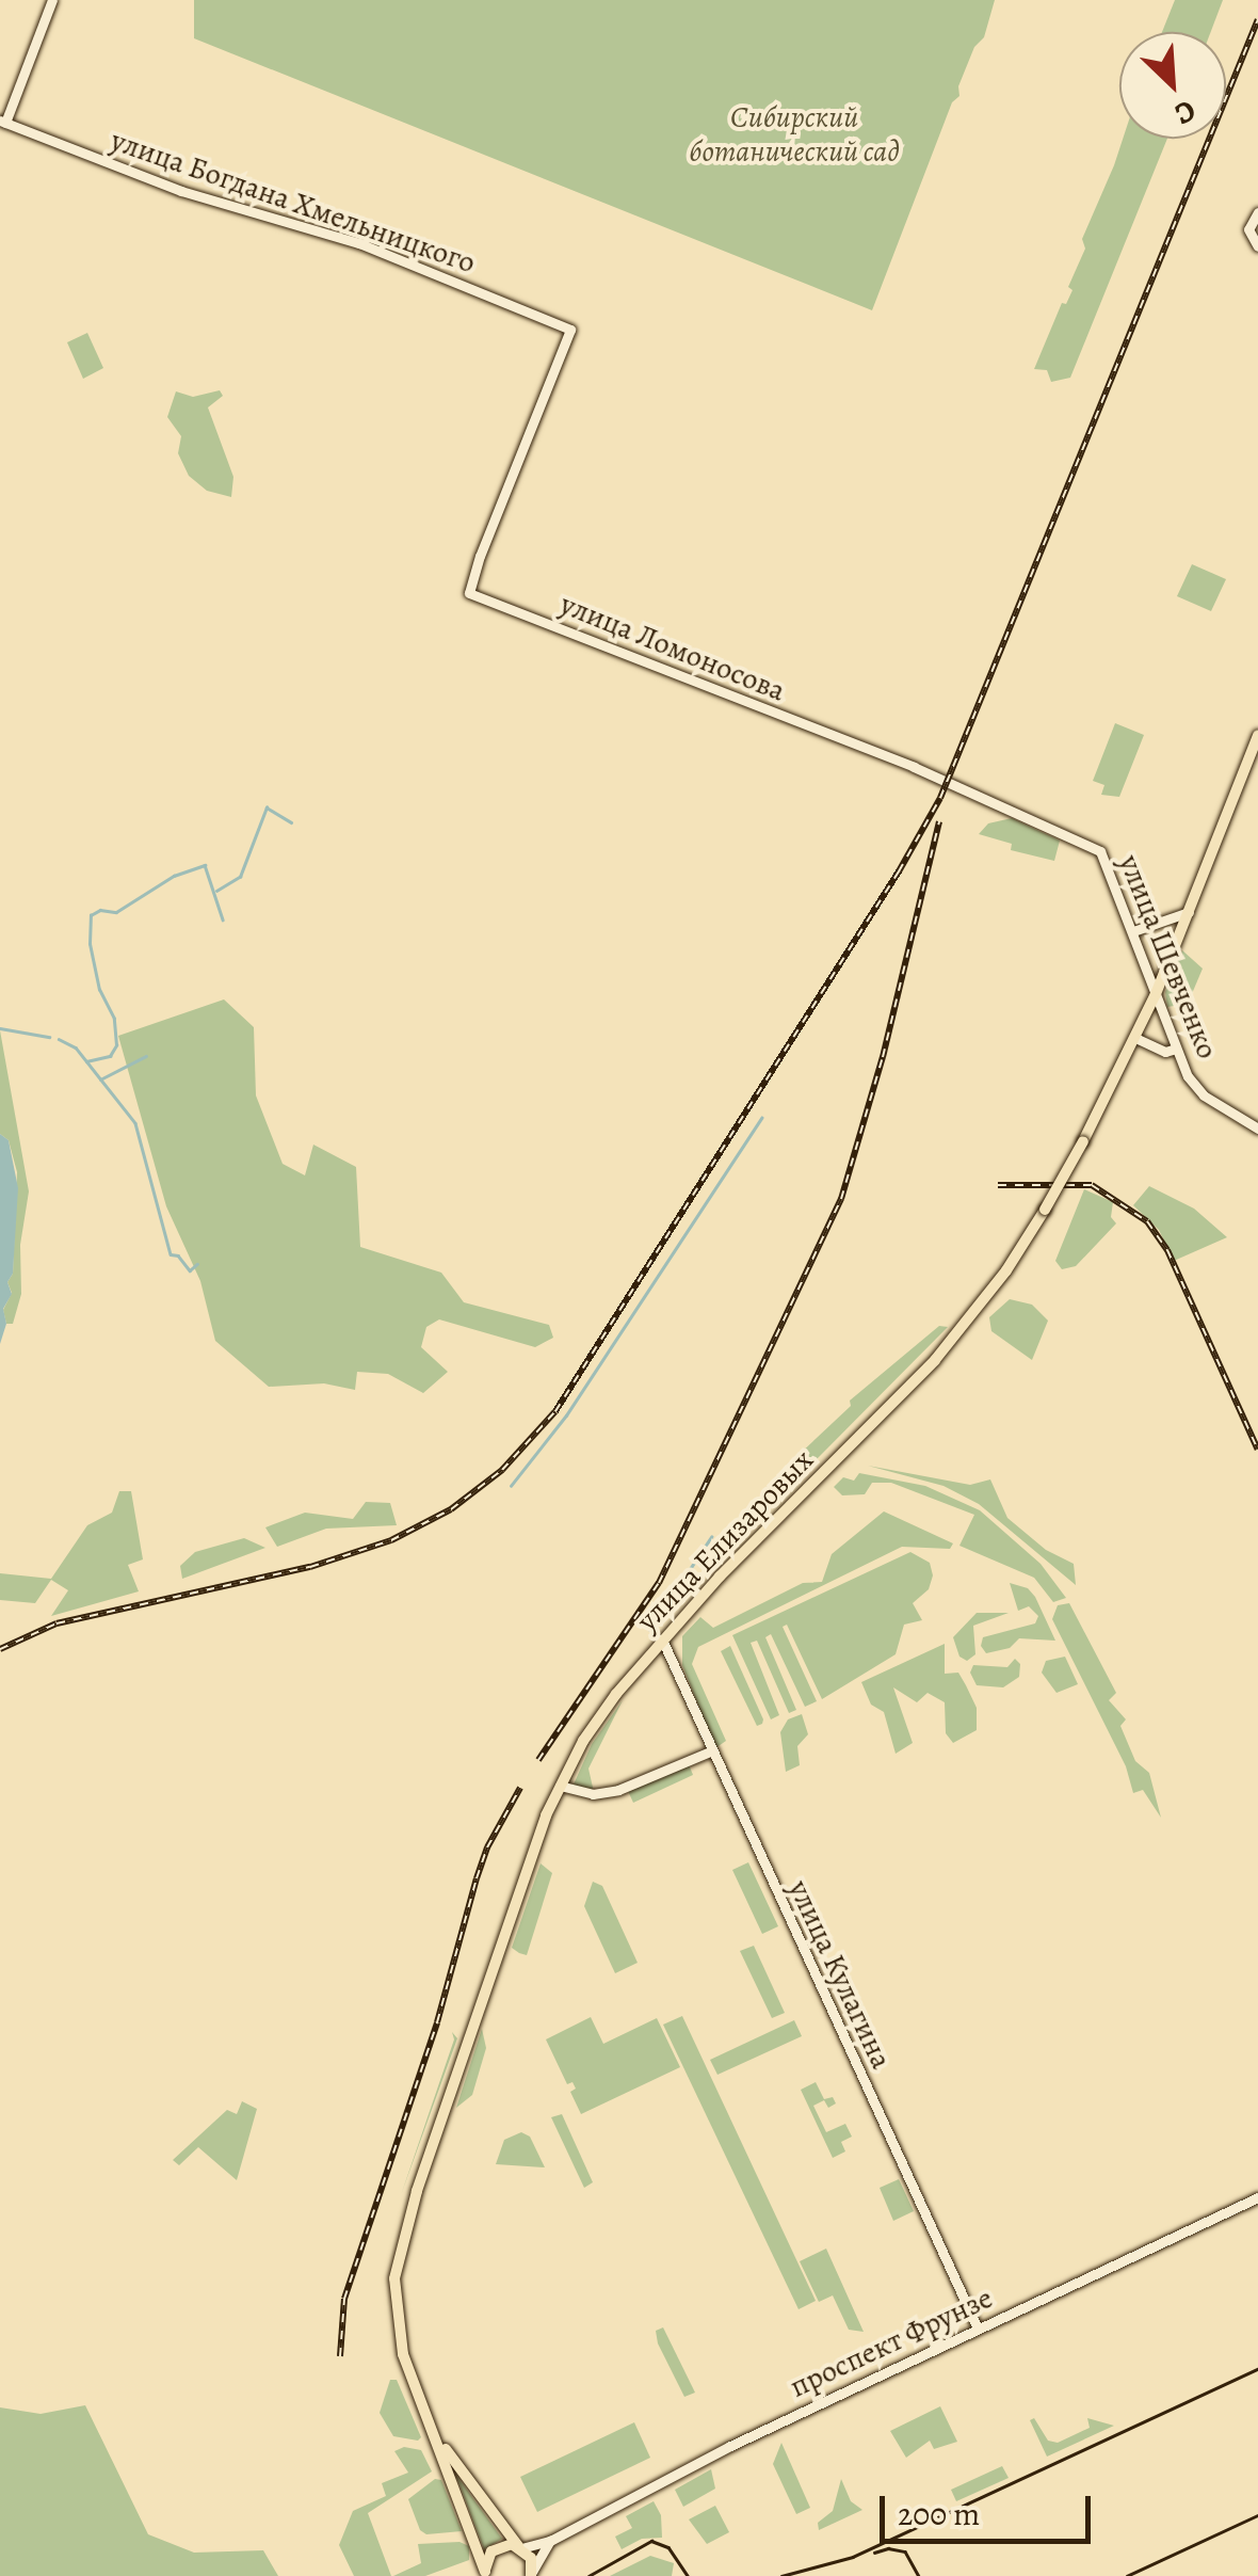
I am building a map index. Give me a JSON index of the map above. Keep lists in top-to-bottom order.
{
  "streets": {
    "main road": ["улица Елизаровых"],
    "street": [
      "улица Богдана Хмельницкого",
      "улица Ломоносова",
      "улица Шевченко",
      "улица Кулагина",
      "проспект Фрунзе"
    ]
  },
  "crossings": [
    ["улица Богдана Хмельницкого", "улица Ломоносова"],
    ["улица Ломоносова", "улица Шевченко"],
    ["улица Шевченко", "улица Елизаровых"],
    ["улица Елизаровых", "улица Кулагина"],
    ["улица Елизаровых", "проспект Фрунзе"],
    ["улица Кулагина", "проспект Фрунзе"]
  ],
  "parks": ["Сибирский ботанический сад"],
  "scale_bar": "200 m",
  "north": "bottom right"
}
